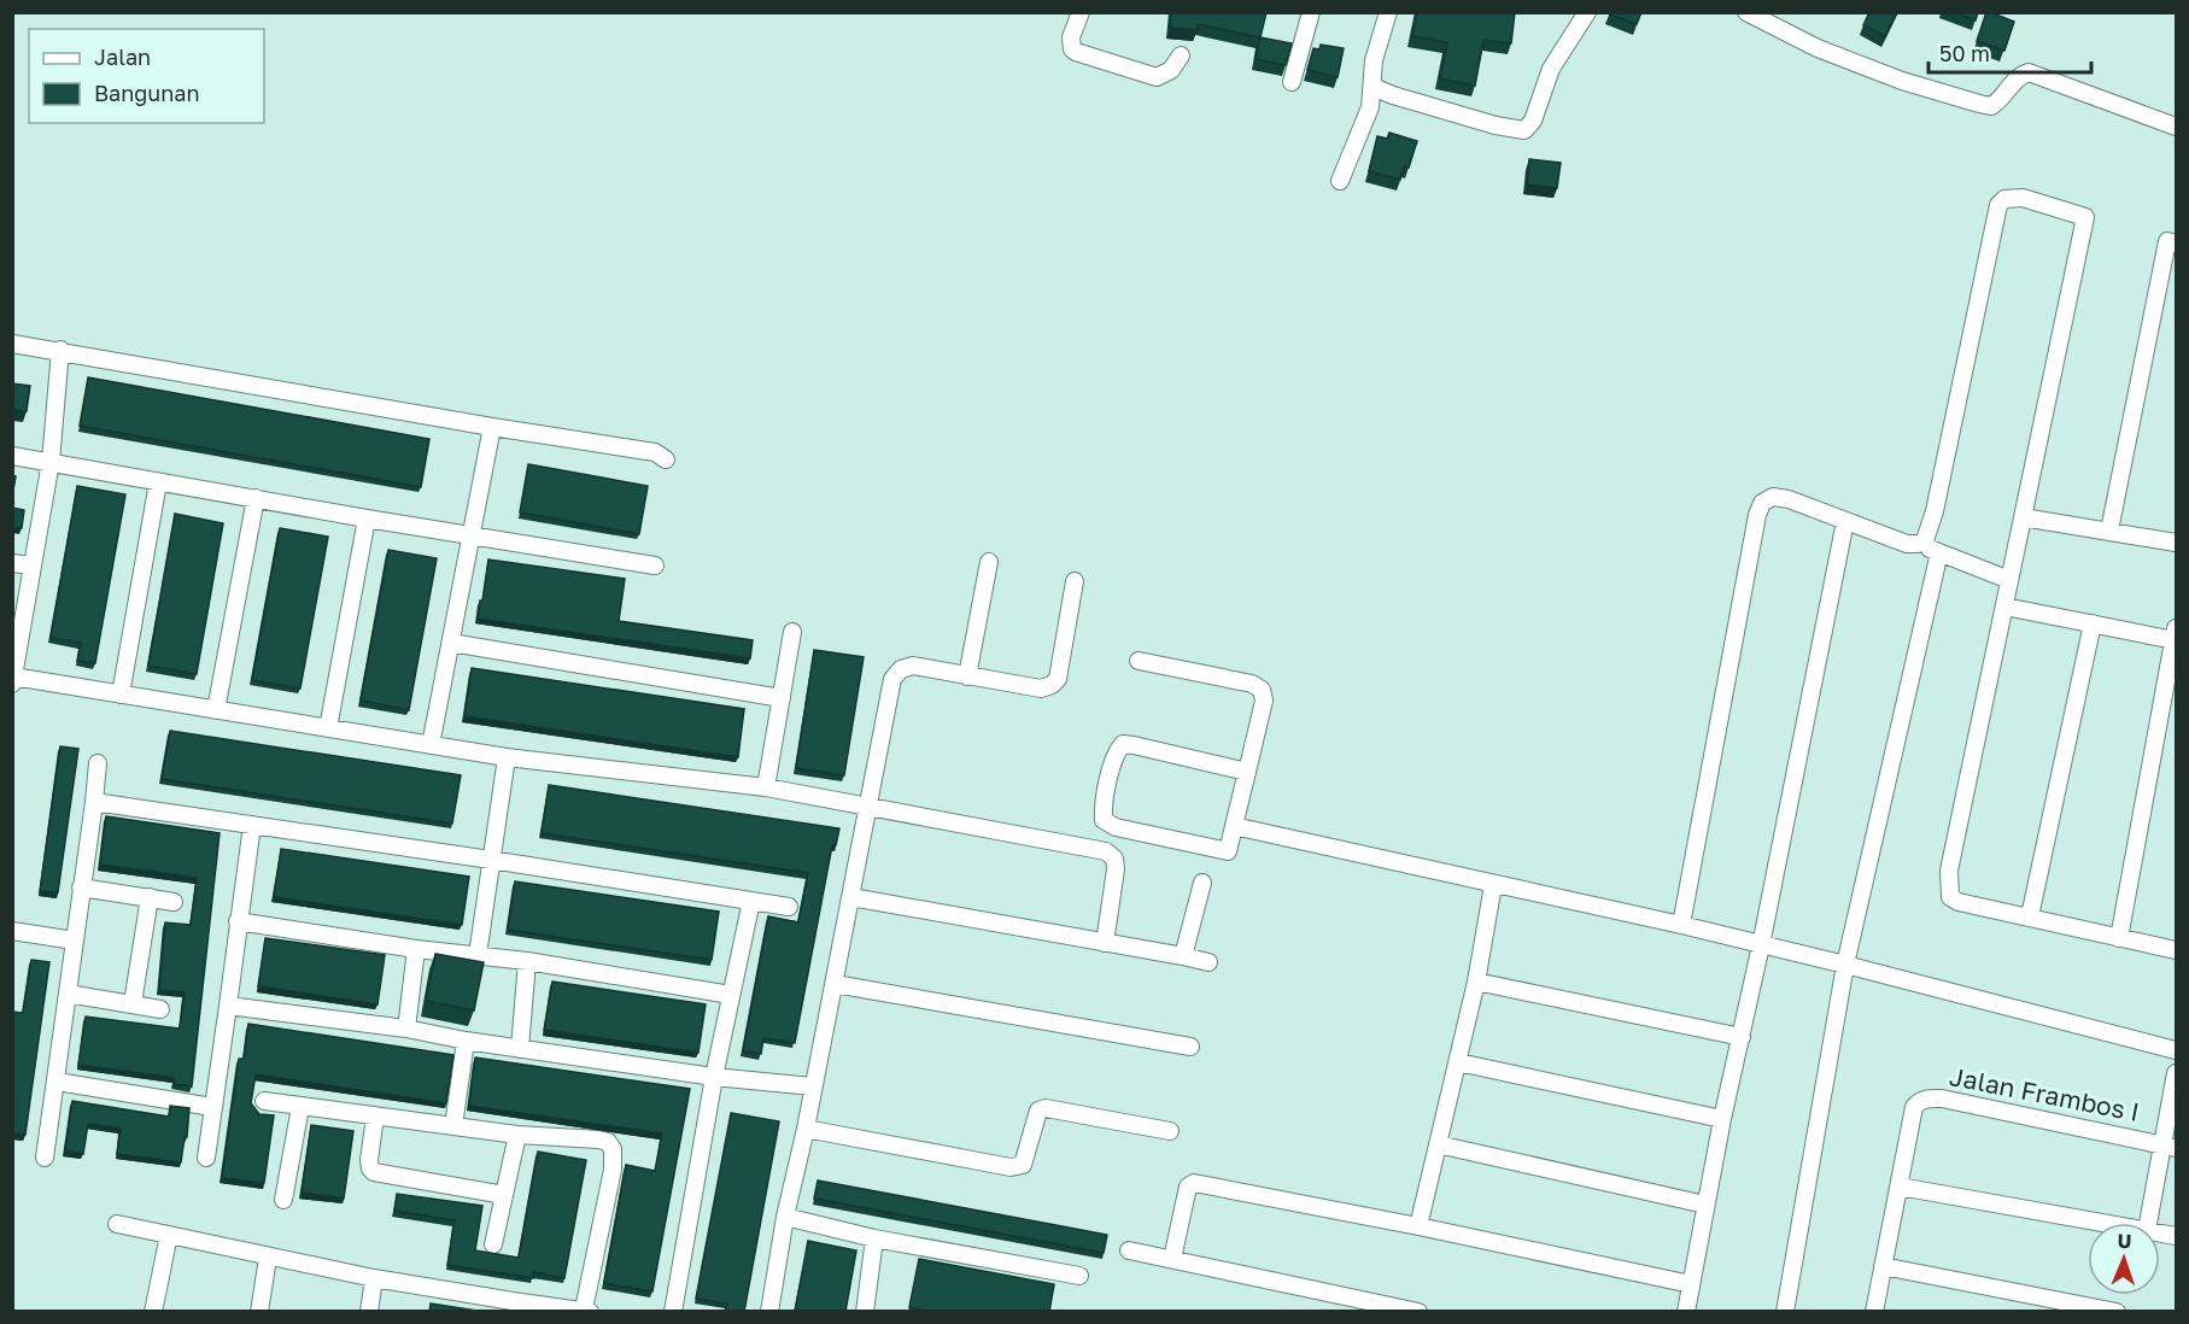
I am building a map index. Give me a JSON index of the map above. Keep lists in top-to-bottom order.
{
  "streets": {
    "street": ["Jalan Frambos I"]
  },
  "legend": ["Jalan", "Bangunan"],
  "scale_bar": "50 m",
  "north": "top"
}
